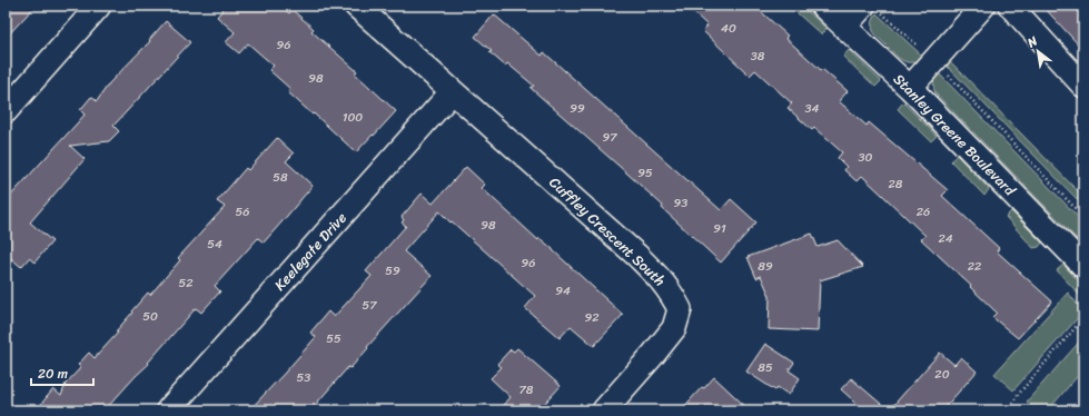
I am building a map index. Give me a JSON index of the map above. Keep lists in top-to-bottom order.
{
  "streets": {
    "street": ["Stanley Greene Boulevard", "Cuffley Crescent South", "Keelegate Drive"]
  },
  "crossings": [
    ["Cuffley Crescent South", "Keelegate Drive"]
  ],
  "house_numbers": [
    "40",
    "96",
    "38",
    "98",
    "99",
    "34",
    "100",
    "97",
    "30",
    "95",
    "58",
    "28",
    "93",
    "56",
    "26",
    "98",
    "91",
    "24",
    "54",
    "96",
    "89",
    "22",
    "59",
    "52",
    "94",
    "57",
    "50",
    "92",
    "55",
    "85",
    "20",
    "53",
    "78"
  ],
  "scale_bar": "20 m",
  "north": "top left"
}
